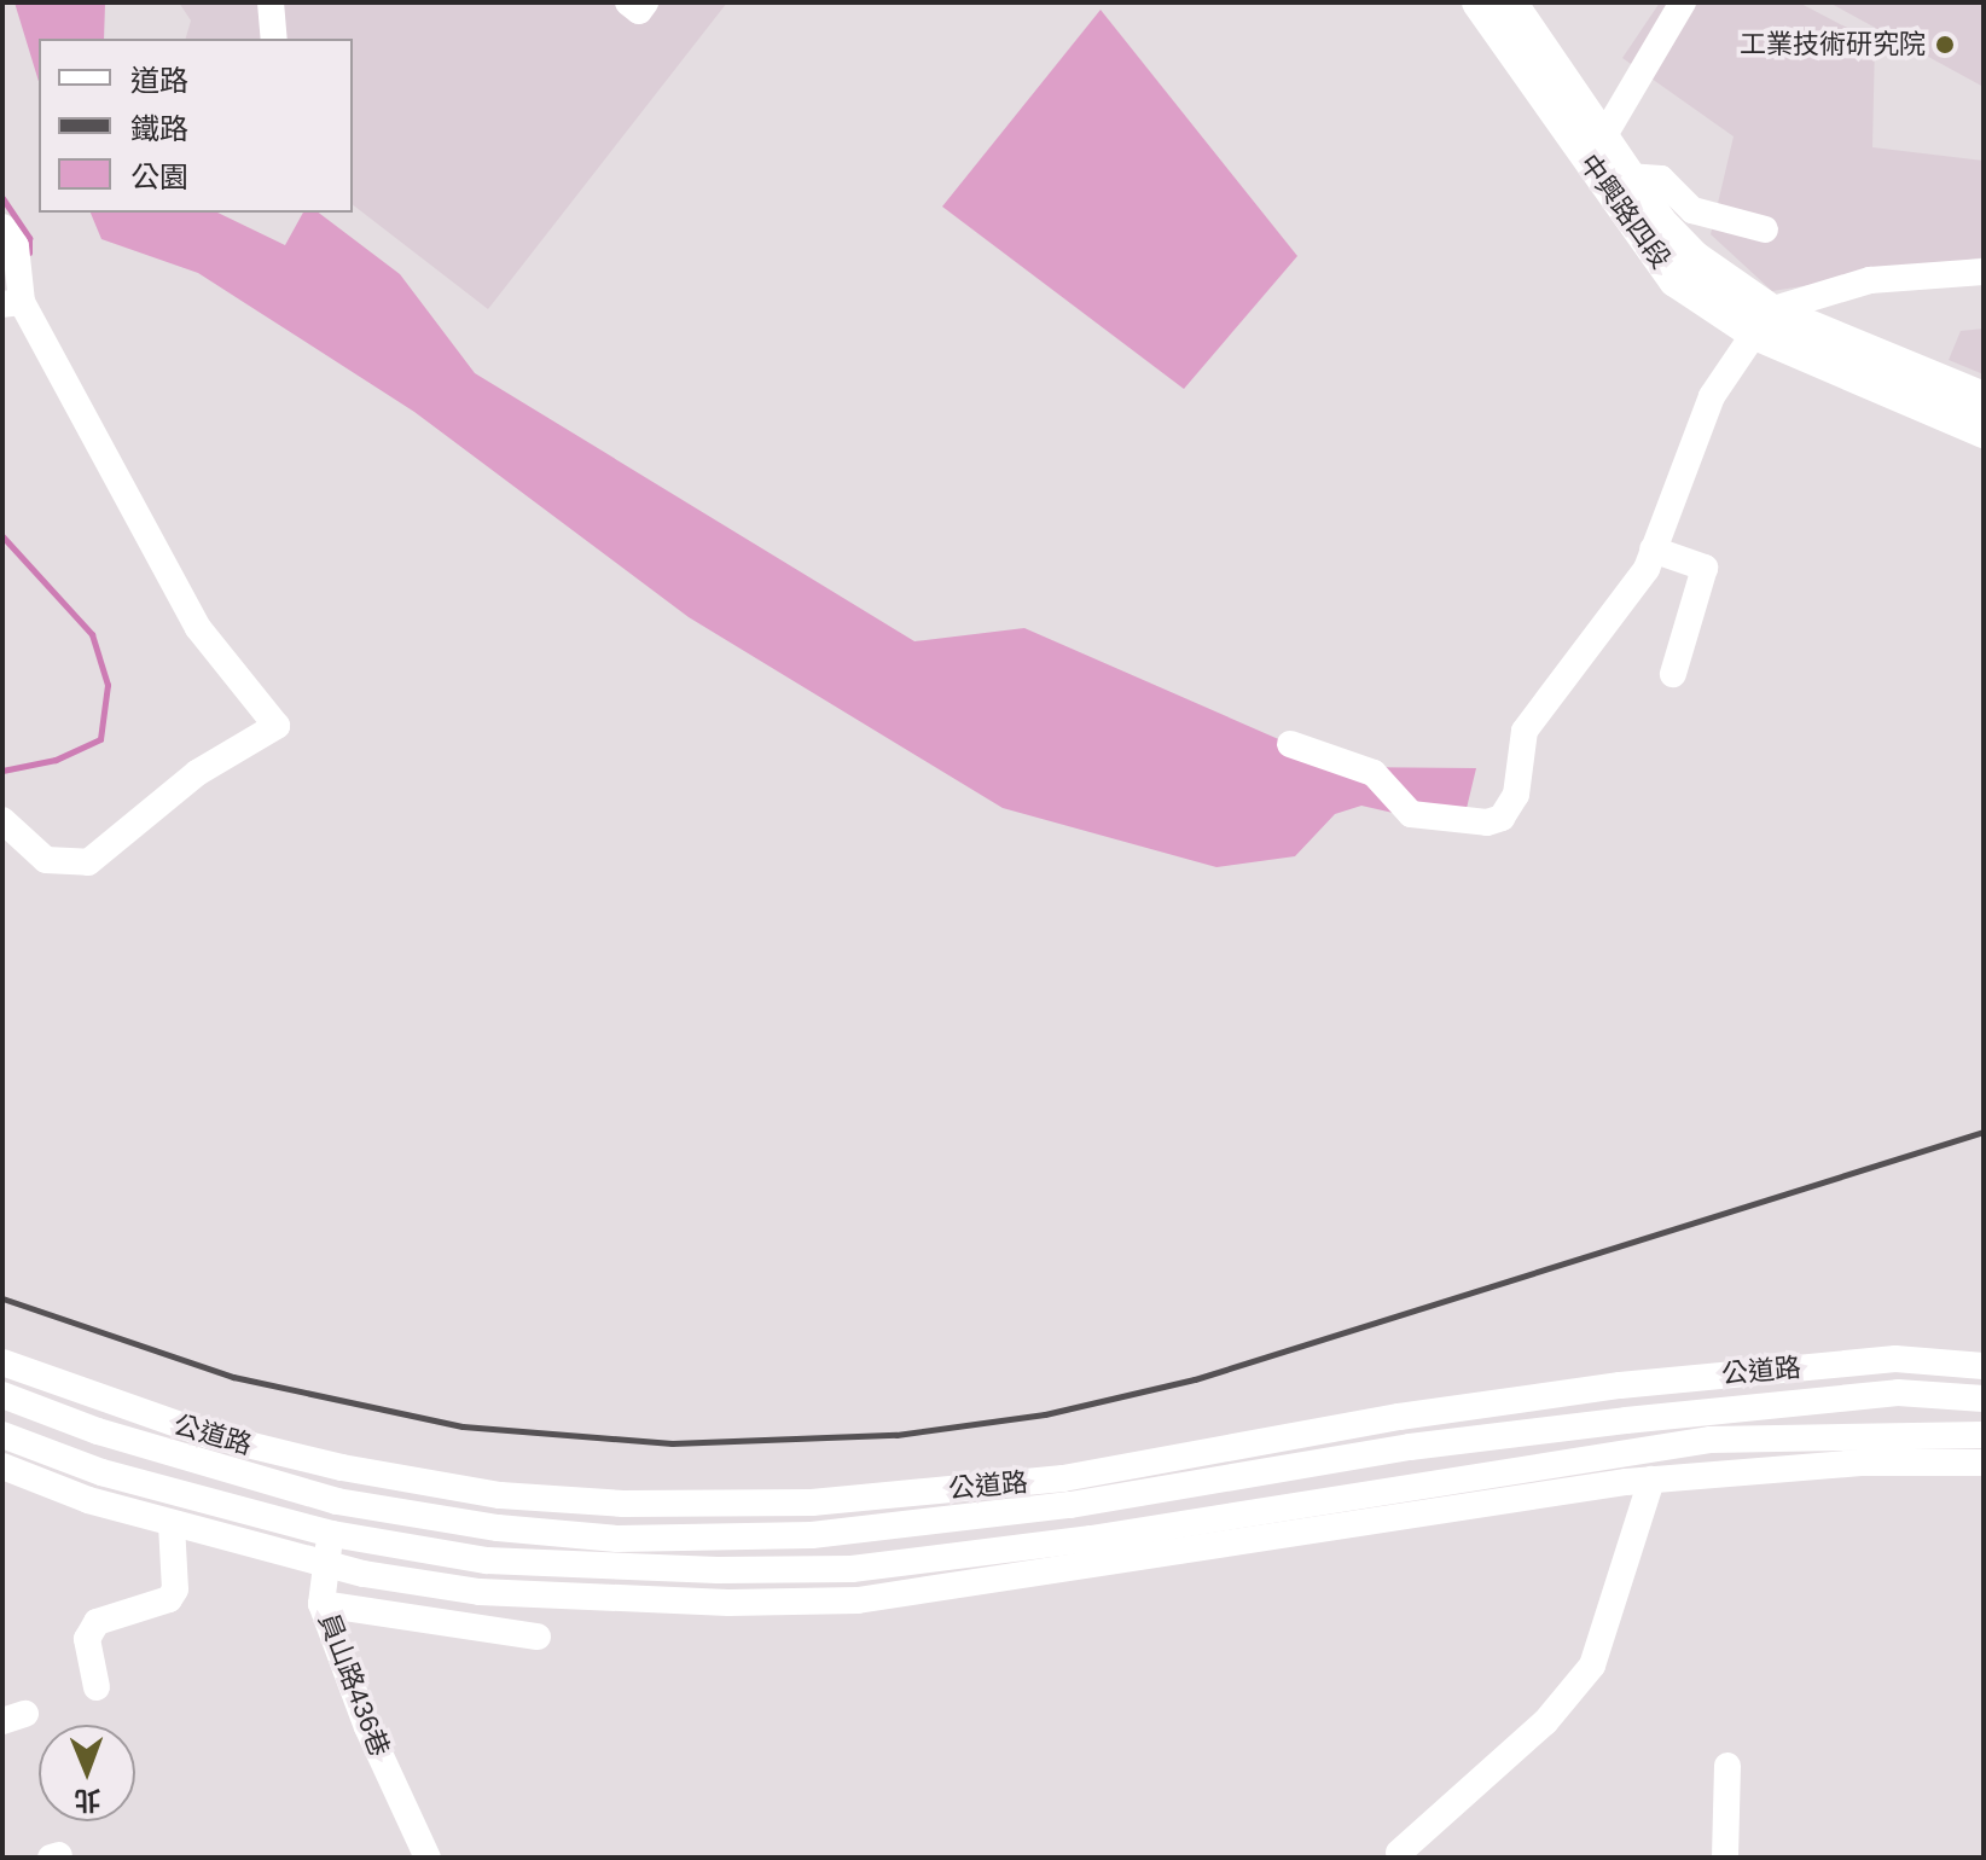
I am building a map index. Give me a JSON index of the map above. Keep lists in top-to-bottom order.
{
  "streets": {
    "main road": ["中興路四段"],
    "street": ["公道路", "員山路436巷"]
  },
  "crossings": [
    ["公道路", "員山路436巷"]
  ],
  "places": ["工業技術研究院"],
  "legend": ["道路", "鐵路", "公園"],
  "north": "bottom"
}
